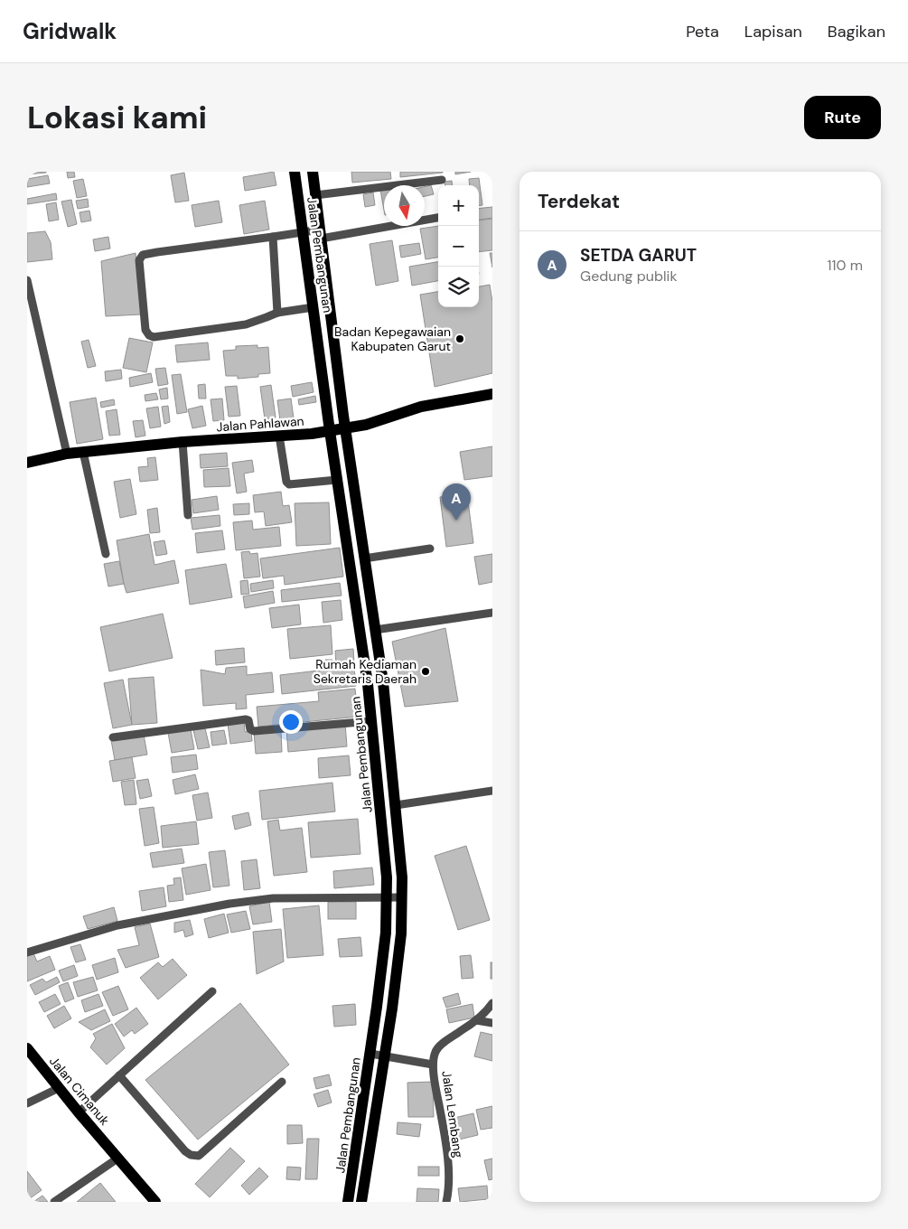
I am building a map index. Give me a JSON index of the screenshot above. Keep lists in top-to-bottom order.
{
  "streets": {
    "main road": ["Jalan Pembangunan", "Jalan Pahlawan", "Jalan Cimanuk"],
    "street": ["Jalan Lembang"]
  },
  "crossings": [
    ["Jalan Pembangunan", "Jalan Pahlawan"]
  ],
  "places": ["Badan Kepegawaian Kabupaten Garut", "Rumah Kediaman Sekretaris Daerah"],
  "north": "bottom",
  "page": {
    "header": "Gridwalk",
    "nav": ["Peta", "Lapisan", "Bagikan"],
    "buttons": "Rute",
    "title": "Lokasi kami",
    "heading": "Terdekat",
    "map_buttons": ["+", "−"],
    "list": [
      {
        "mark": "A",
        "name": "SETDA GARUT",
        "note": "Gedung publik",
        "value": "110 m"
      }
    ],
    "pins": "A"
  }
}
